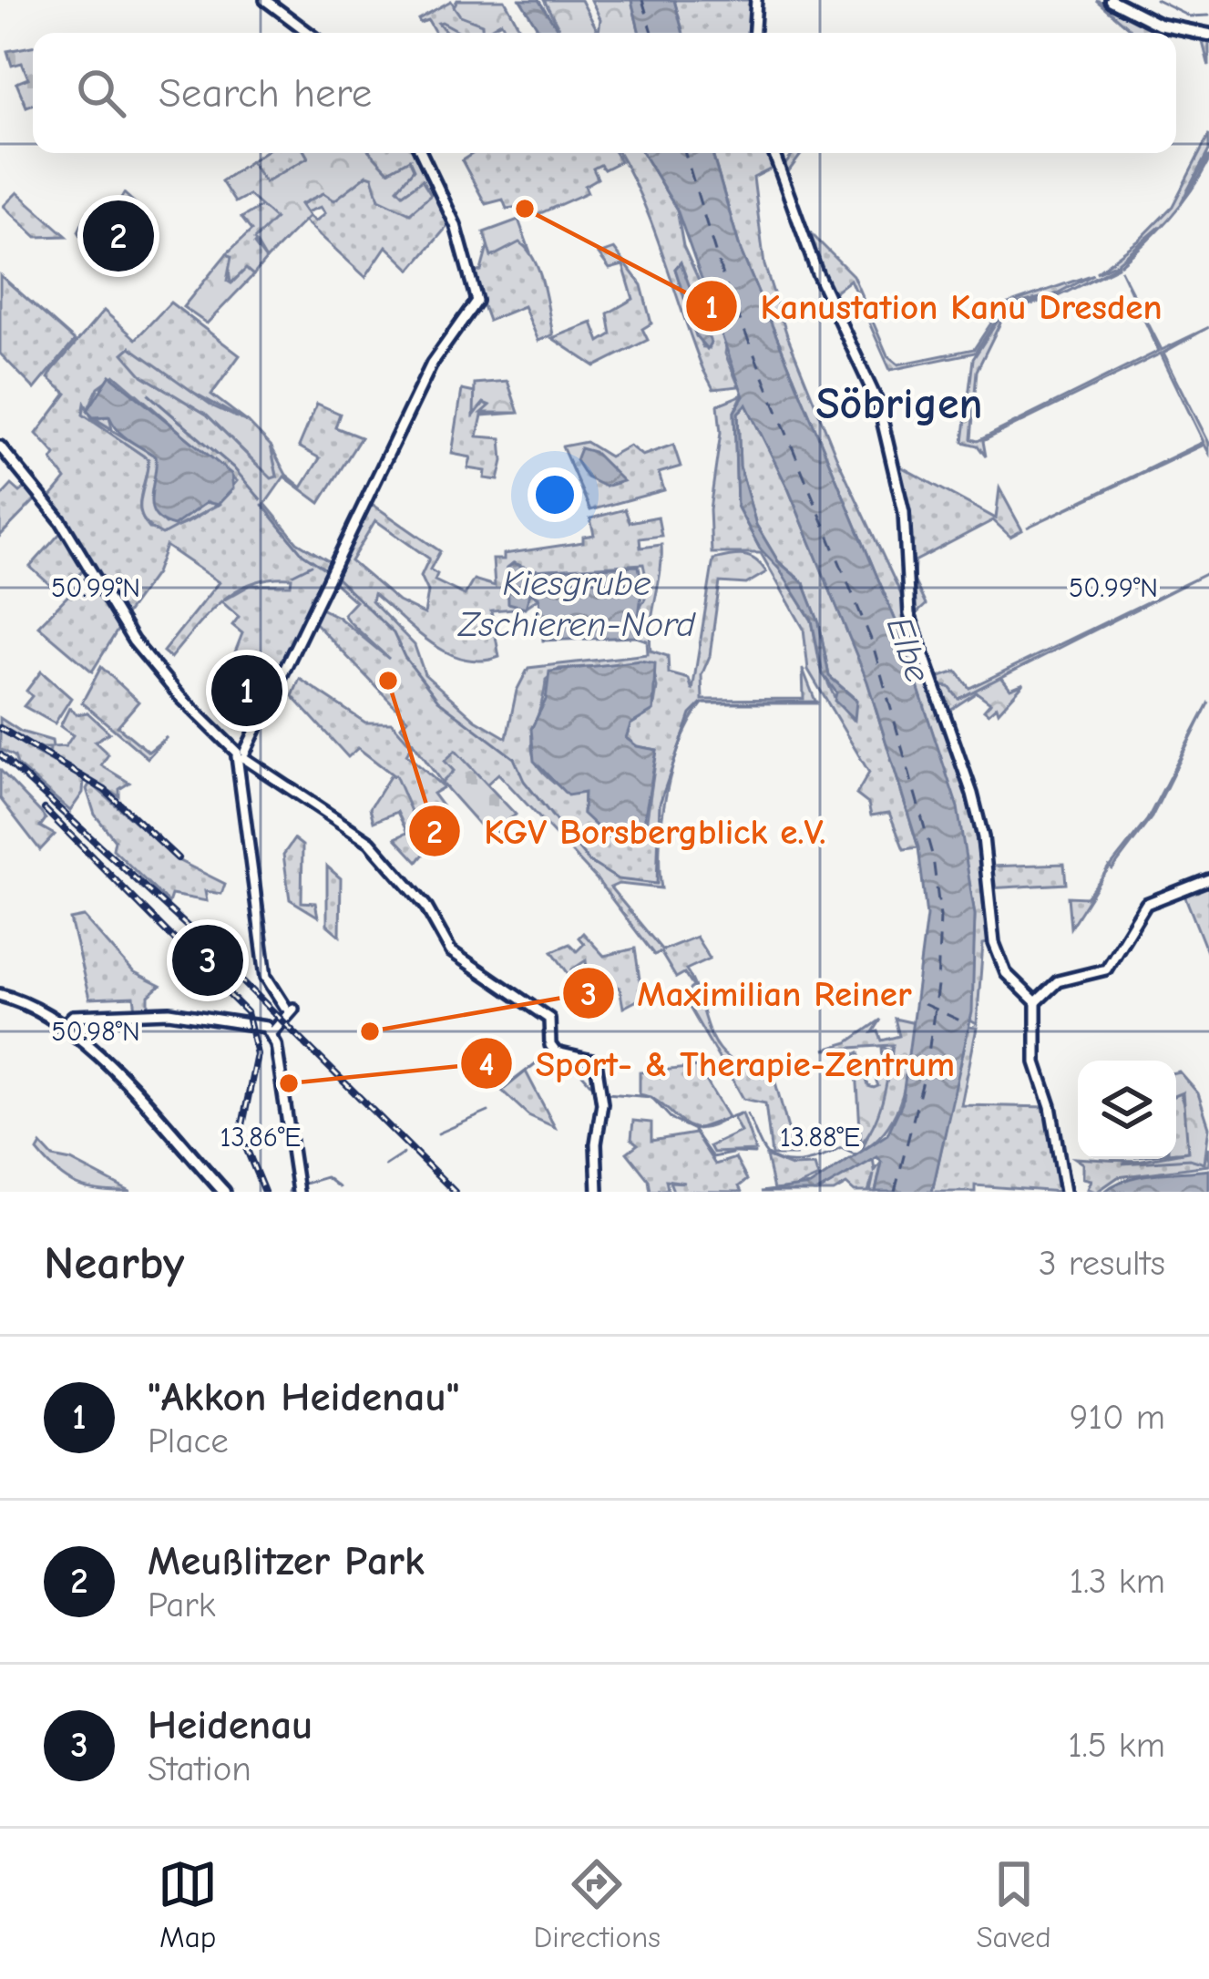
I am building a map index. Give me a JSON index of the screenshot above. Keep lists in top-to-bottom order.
{
  "districts": ["Söbrigen"],
  "water": ["Kiesgrube Zschieren-Nord", "Elbe"],
  "places": [
    "Kanustation Kanu Dresden",
    "KGV Borsbergblick e.V.",
    "Maximilian Reiner",
    "Sport- & Therapie-Zentrum"
  ],
  "page": {
    "search": "Search here",
    "pins": ["2", "1", "3"],
    "heading": ["Nearby", "3 results"],
    "list": [
      {
        "mark": "1",
        "name": "\"Akkon Heidenau\"",
        "note": "Place",
        "value": "910 m"
      },
      {
        "mark": "2",
        "name": "Meußlitzer Park",
        "note": "Park",
        "value": "1.3 km"
      },
      {
        "mark": "3",
        "name": "Heidenau",
        "note": "Station",
        "value": "1.5 km"
      }
    ],
    "nav": ["Map", "Directions", "Saved"]
  },
  "coordinates": [
    "50.99°N",
    "50.98°N",
    "13.86°E",
    "13.88°E"
  ]
}
